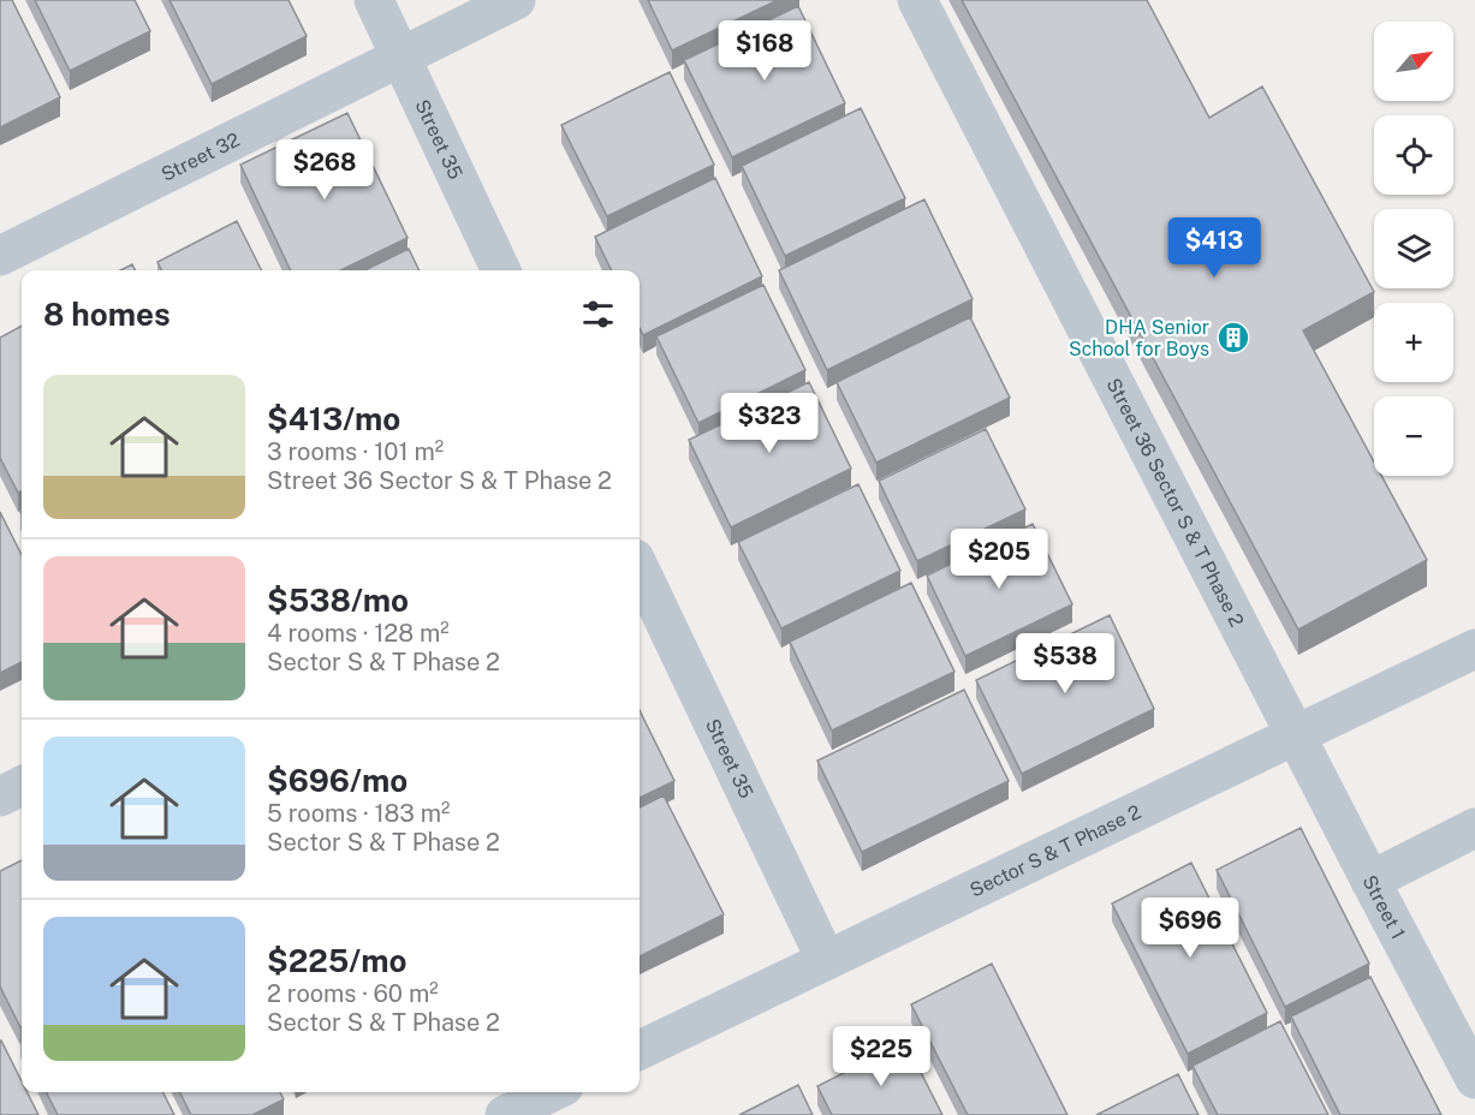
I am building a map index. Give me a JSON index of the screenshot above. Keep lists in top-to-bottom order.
{
  "streets": {
    "street": [
      "Street 35",
      "Street 32",
      "Street 36 Sector S & T Phase 2",
      "Sector S & T Phase 2",
      "Street 1"
    ]
  },
  "crossings": [
    ["Street 35", "Street 32"],
    ["Street 35", "Sector S & T Phase 2"],
    ["Street 36 Sector S & T Phase 2", "Sector S & T Phase 2"],
    ["Street 36 Sector S & T Phase 2", "Street 1"],
    ["Sector S & T Phase 2", "Street 1"]
  ],
  "places": {
    "building": ["DHA Senior School for Boys"]
  },
  "north": "top right",
  "page": {
    "price": [
      "$168",
      "$268",
      "$413",
      "$323",
      "$205",
      "$538",
      "$696",
      "$225"
    ],
    "map_buttons": ["+", "−"],
    "heading": "8 homes",
    "list": [
      {
        "name": "$413/mo",
        "note": "3 rooms · 101 m² · Street 36 Sector S & T Phase 2"
      },
      {
        "name": "$538/mo",
        "note": "4 rooms · 128 m² · Sector S & T Phase 2"
      },
      {
        "name": "$696/mo",
        "note": "5 rooms · 183 m² · Sector S & T Phase 2"
      },
      {
        "name": "$225/mo",
        "note": "2 rooms · 60 m² · Sector S & T Phase 2"
      }
    ]
  }
}
